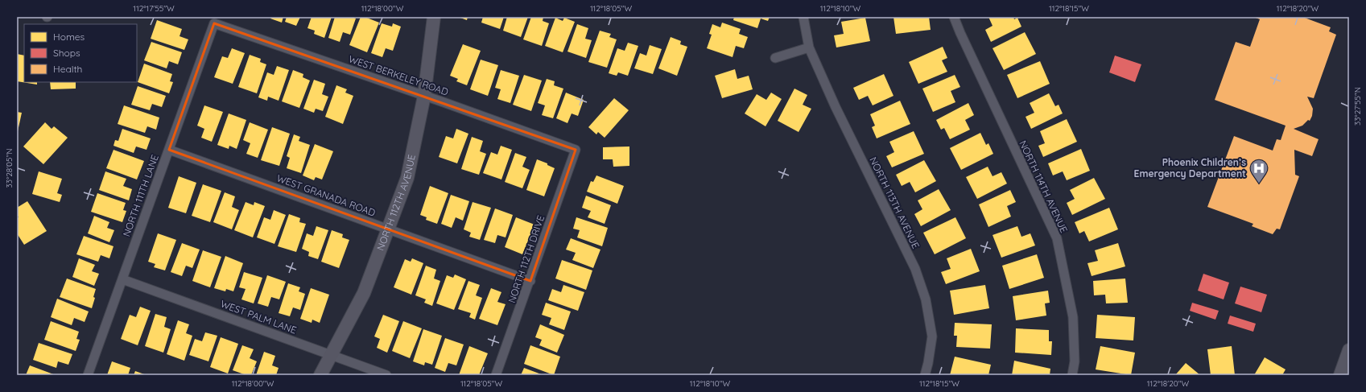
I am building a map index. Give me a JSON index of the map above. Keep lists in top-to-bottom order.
{
  "streets": {
    "street": [
      "WEST BERKELEY ROAD",
      "NORTH 114TH AVENUE",
      "NORTH 111TH LANE",
      "WEST GRANADA ROAD",
      "NORTH 112TH AVENUE",
      "NORTH 113TH AVENUE",
      "NORTH 112TH DRIVE",
      "WEST PALM LANE"
    ]
  },
  "crossings": [
    ["WEST BERKELEY ROAD", "NORTH 111TH LANE"],
    ["WEST BERKELEY ROAD", "NORTH 112TH AVENUE"],
    ["WEST BERKELEY ROAD", "NORTH 112TH DRIVE"],
    ["NORTH 111TH LANE", "WEST GRANADA ROAD"],
    ["NORTH 111TH LANE", "WEST PALM LANE"],
    ["WEST GRANADA ROAD", "NORTH 112TH AVENUE"],
    ["WEST GRANADA ROAD", "NORTH 112TH DRIVE"],
    ["NORTH 112TH AVENUE", "WEST PALM LANE"]
  ],
  "places": {
    "hospital": ["Phoenix Children’s Emergency Department"]
  },
  "legend": ["Homes", "Shops", "Health"],
  "coordinates": [
    "112°17'55\"W",
    "112°18'00\"W",
    "112°18'05\"W",
    "112°18'10\"W",
    "112°18'15\"W",
    "112°18'20\"W",
    "33°27'55\"N",
    "33°28'05\"N"
  ]
}
